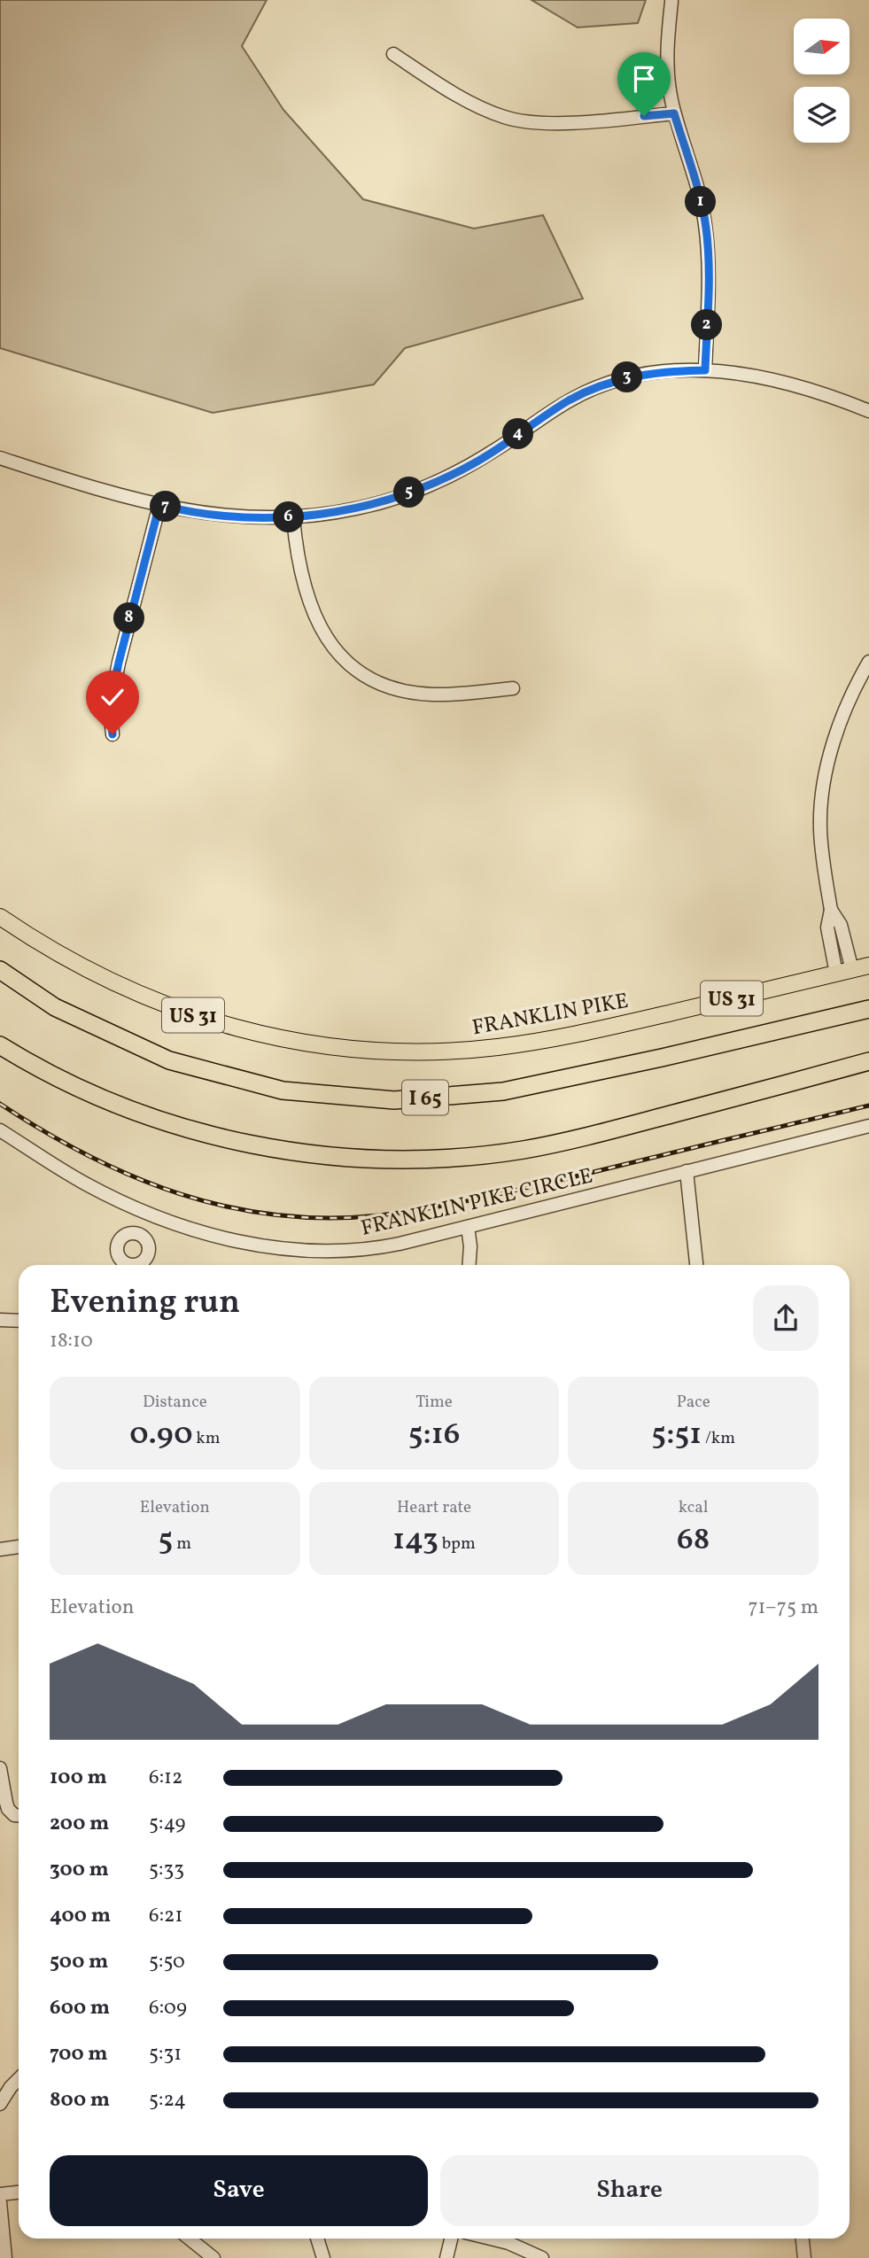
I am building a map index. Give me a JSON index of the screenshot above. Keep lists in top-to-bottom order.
{
  "streets": {
    "highway": ["I 65"],
    "main road": ["US 31", "FRANKLIN PIKE"],
    "street": ["FRANKLIN PIKE CIRCLE"]
  },
  "north": "right",
  "page": {
    "pins": [
      "1",
      "2",
      "3",
      "4",
      "5",
      "7",
      "6",
      "8"
    ],
    "heading": ["Evening run", "18:10"],
    "stats": [
      ["Distance", "0.90 km"],
      ["Time", "5:16"],
      ["Pace", "5:51 /km"],
      ["Elevation", "5 m"],
      ["Heart rate", "143 bpm"],
      ["kcal", "68"]
    ],
    "chart": ["Elevation", "71–75 m"],
    "list": [
      {
        "name": "100 m",
        "note": "6:12"
      },
      {
        "name": "200 m",
        "note": "5:49"
      },
      {
        "name": "300 m",
        "note": "5:33"
      },
      {
        "name": "400 m",
        "note": "6:21"
      },
      {
        "name": "500 m",
        "note": "5:50"
      },
      {
        "name": "600 m",
        "note": "6:09"
      },
      {
        "name": "700 m",
        "note": "5:31"
      },
      {
        "name": "800 m",
        "note": "5:24"
      }
    ],
    "buttons": ["Save", "Share"]
  }
}
